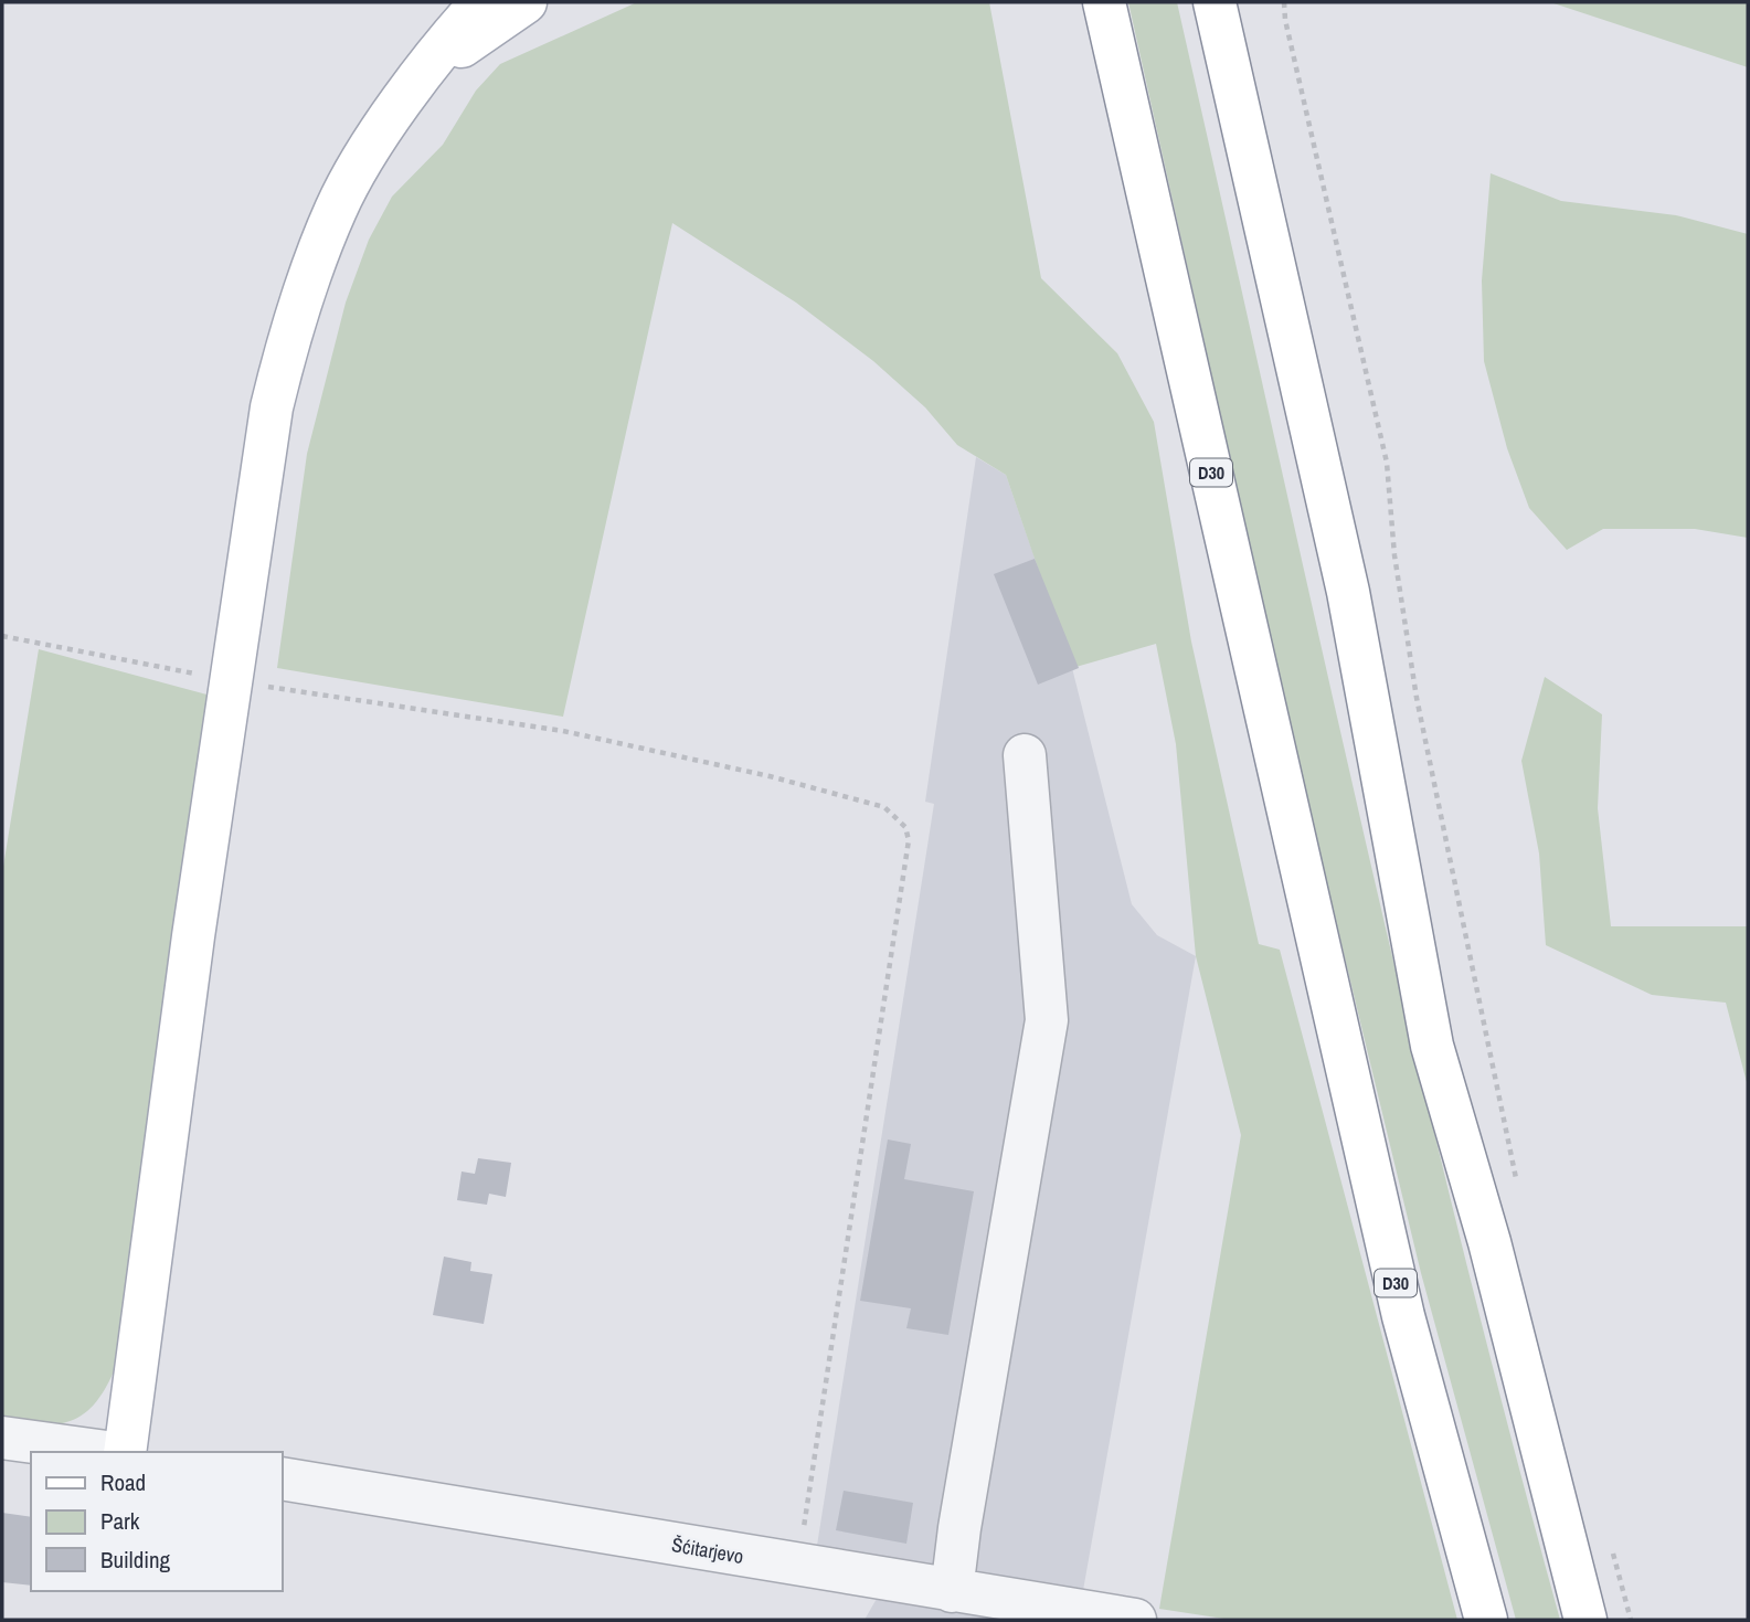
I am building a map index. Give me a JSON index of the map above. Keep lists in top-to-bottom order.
{
  "streets": {
    "main road": ["D30"],
    "street": ["Šćitarjevo"]
  },
  "legend": ["Road", "Park", "Building"]
}
